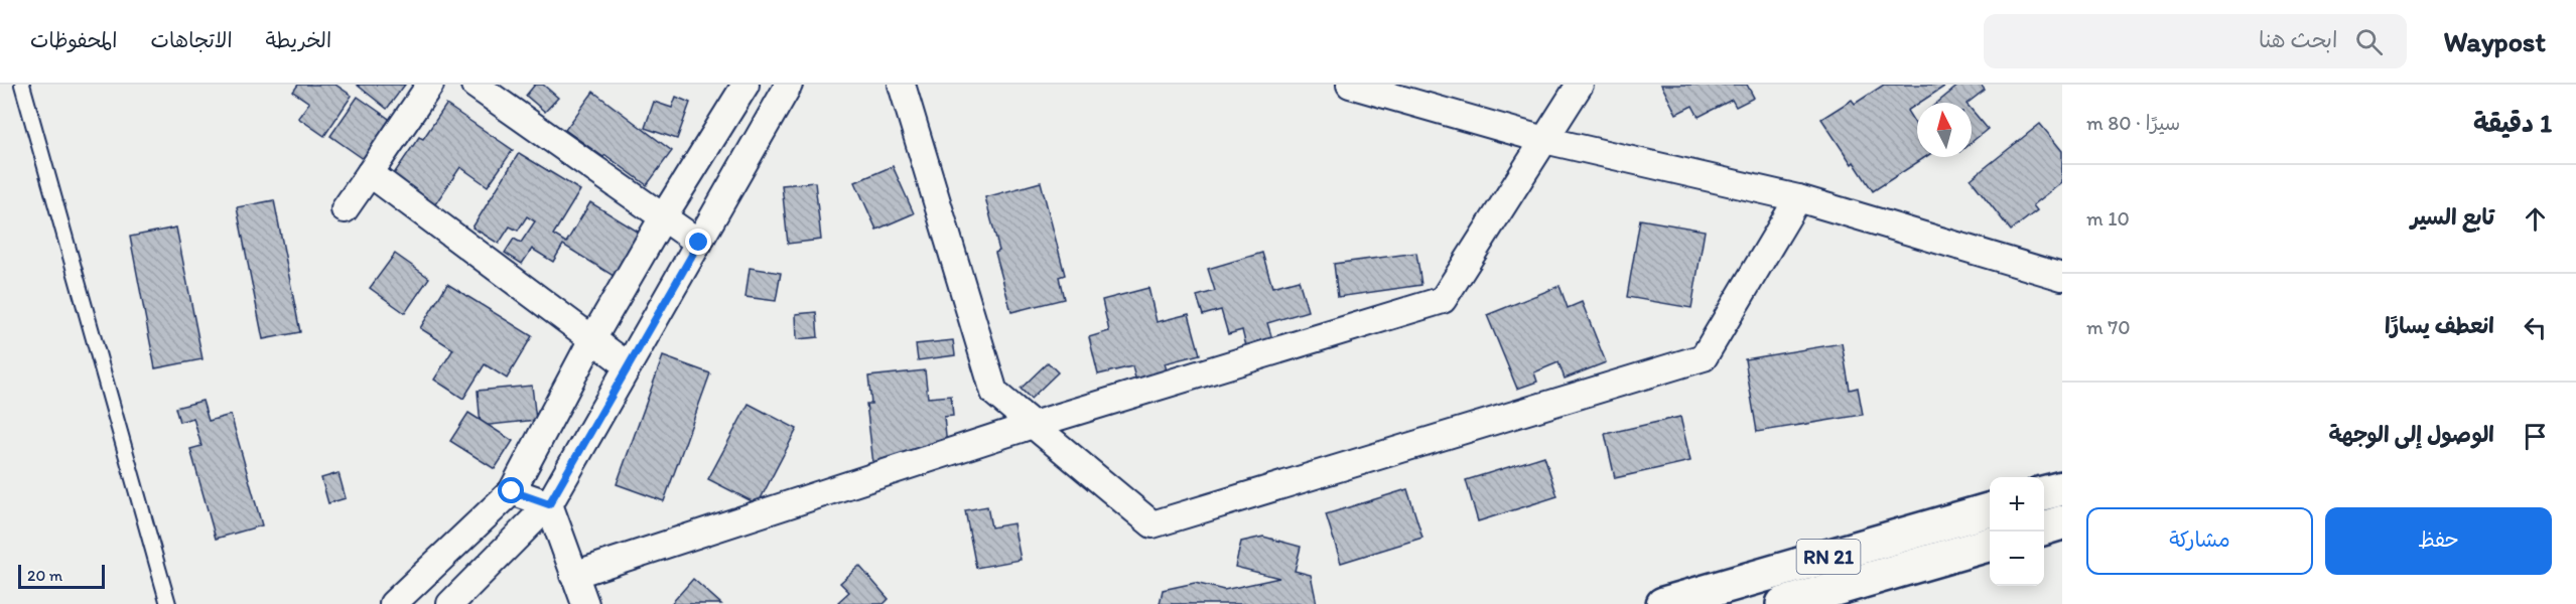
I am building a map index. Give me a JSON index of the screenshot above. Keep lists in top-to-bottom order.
{
  "streets": {
    "main road": ["RN 21"]
  },
  "scale_bar": "20 m",
  "north": "top",
  "page": {
    "header": "Waypost",
    "search": "ابحث هنا",
    "nav": ["الخريطة", "الاتجاهات", "المحفوظات"],
    "heading": ["1 دقيقة", "سيرًا · 80 m"],
    "list": [
      ["تابع السير", "10 m"],
      ["انعطف يسارًا", "70 m"],
      "الوصول إلى الوجهة"
    ],
    "map_buttons": ["+", "−"],
    "buttons": ["حفظ", "مشاركة"],
    "scale": "20 m"
  }
}
